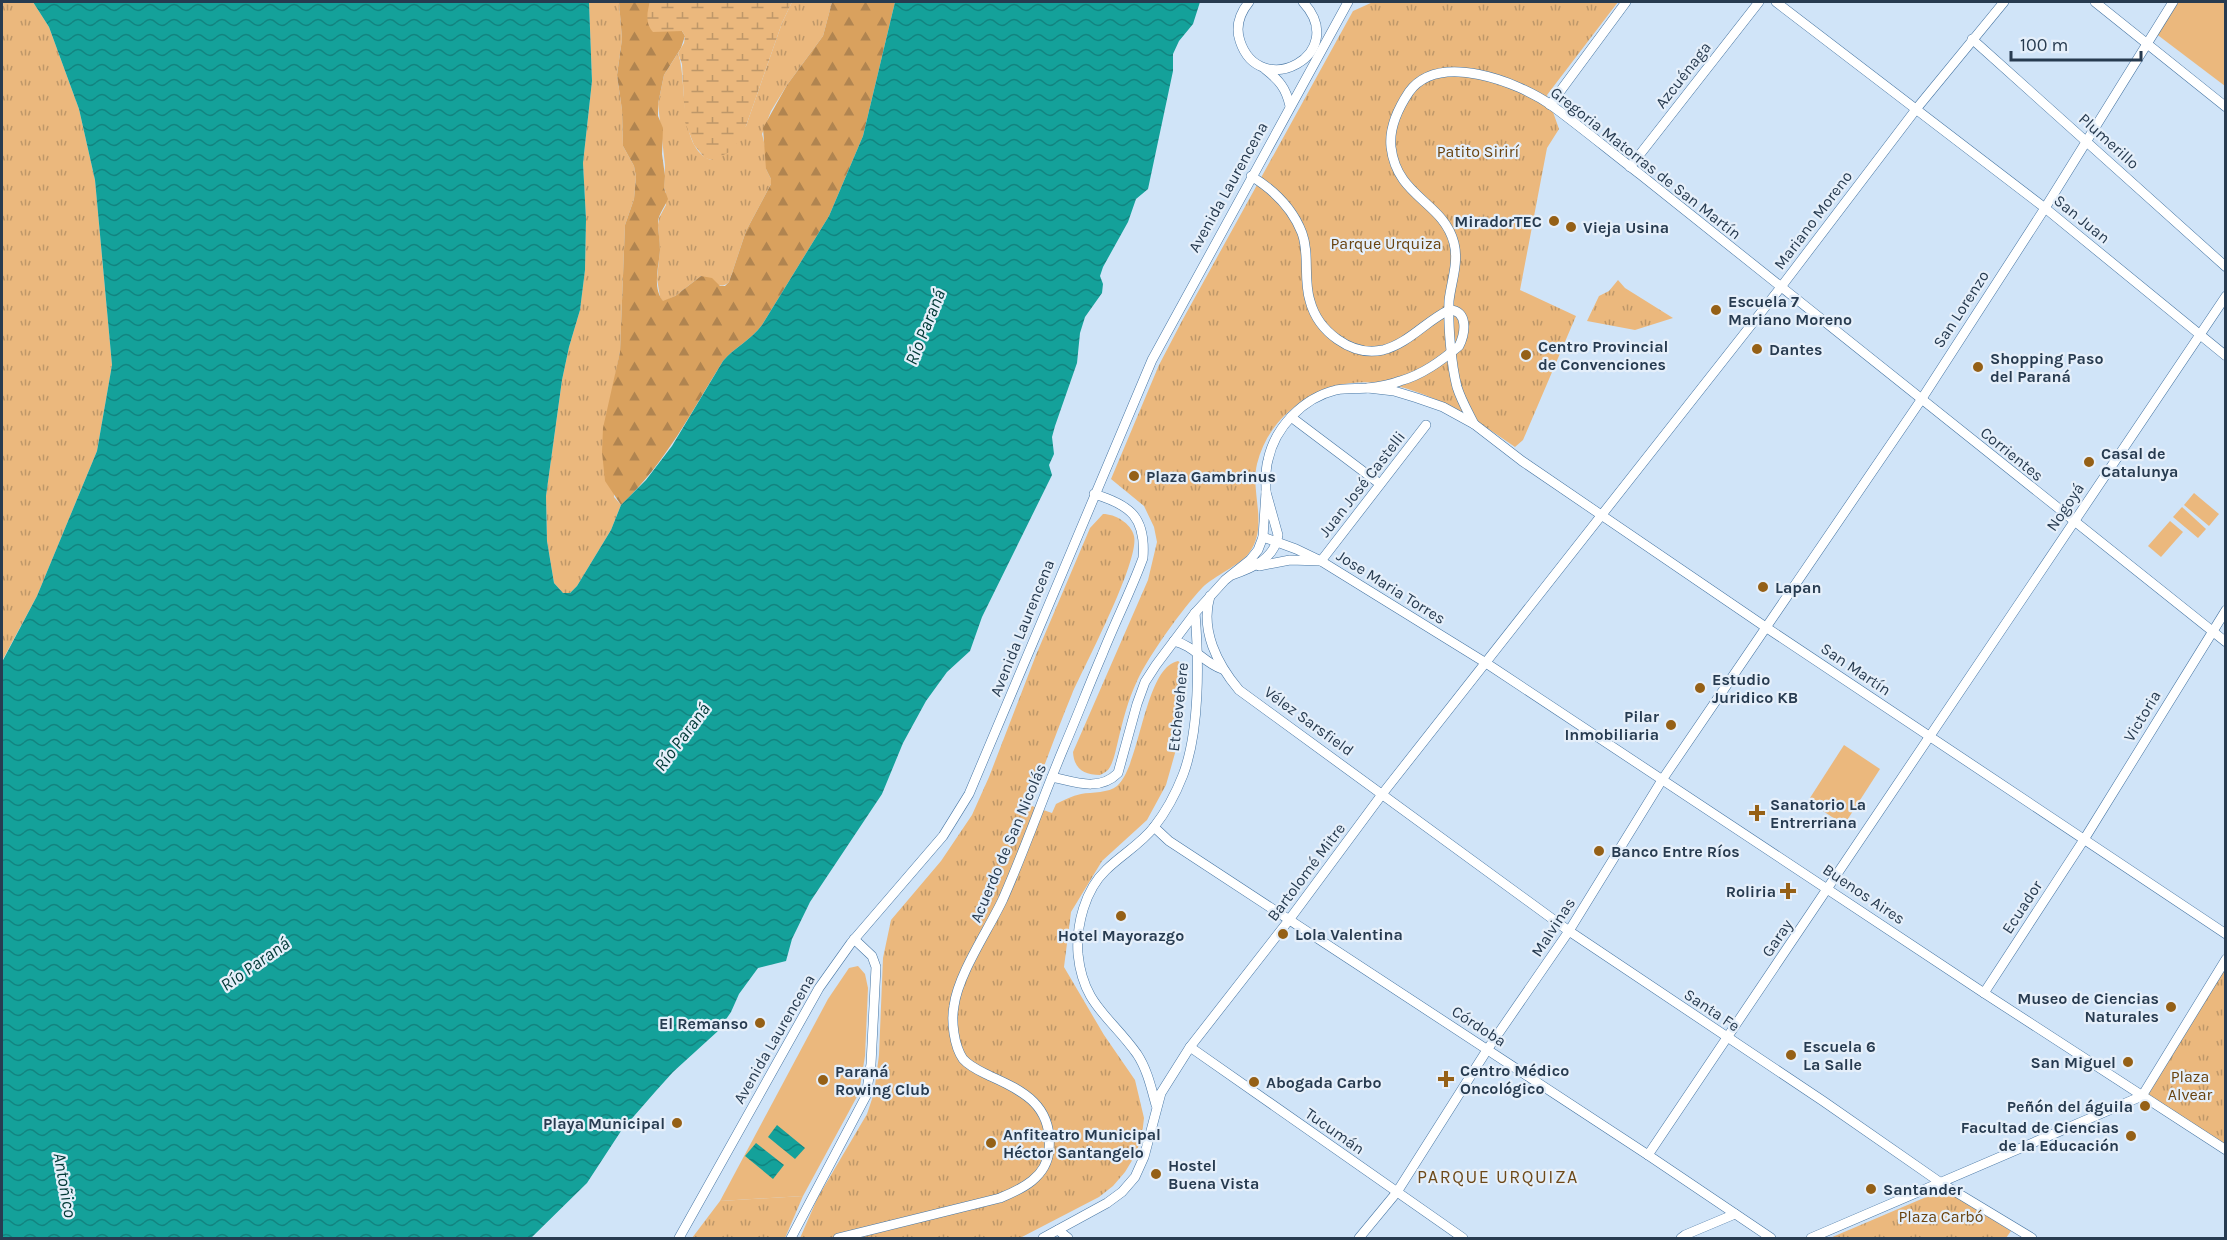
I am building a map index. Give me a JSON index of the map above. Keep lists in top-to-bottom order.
{
  "streets": {
    "street": [
      "Azcuénaga",
      "Plumerillo",
      "Gregoria Matorras de San Martín",
      "Avenida Laurencena",
      "San Juan",
      "Mariano Moreno",
      "San Lorenzo",
      "Corrientes",
      "Juan José Castelli",
      "Nogoyá",
      "Jose Maria Torres",
      "San Martín",
      "Etchevehere",
      "Victoria",
      "Vélez Sarsfield",
      "Acuerdo de San Nicolás",
      "Bartolomé Mitre",
      "Buenos Aires",
      "Ecuador",
      "Malvinas",
      "Garay",
      "Santa Fe",
      "Córdoba",
      "Tucumán"
    ]
  },
  "crossings": [
    ["Azcuénaga", "Gregoria Matorras de San Martín"],
    ["Plumerillo", "Mariano Moreno"],
    ["Plumerillo", "San Lorenzo"],
    ["Gregoria Matorras de San Martín", "Mariano Moreno"],
    ["Gregoria Matorras de San Martín", "Corrientes"],
    ["Avenida Laurencena", "Acuerdo de San Nicolás"],
    ["San Juan", "Mariano Moreno"],
    ["San Juan", "San Lorenzo"],
    ["San Juan", "Nogoyá"],
    ["Mariano Moreno", "Corrientes"],
    ["Mariano Moreno", "San Martín"],
    ["Mariano Moreno", "Bartolomé Mitre"],
    ["San Lorenzo", "Corrientes"],
    ["San Lorenzo", "San Martín"],
    ["San Lorenzo", "Malvinas"],
    ["Corrientes", "Nogoyá"],
    ["Corrientes", "Victoria"],
    ["Juan José Castelli", "Jose Maria Torres"],
    ["Nogoyá", "San Martín"],
    ["Nogoyá", "Garay"],
    ["Jose Maria Torres", "Bartolomé Mitre"],
    ["Jose Maria Torres", "Buenos Aires"],
    ["San Martín", "Victoria"],
    ["San Martín", "Bartolomé Mitre"],
    ["San Martín", "Ecuador"],
    ["San Martín", "Malvinas"],
    ["San Martín", "Garay"],
    ["Etchevehere", "Vélez Sarsfield"],
    ["Etchevehere", "Acuerdo de San Nicolás"],
    ["Etchevehere", "Bartolomé Mitre"],
    ["Etchevehere", "Córdoba"],
    ["Victoria", "Ecuador"],
    ["Vélez Sarsfield", "Bartolomé Mitre"],
    ["Vélez Sarsfield", "Santa Fe"],
    ["Bartolomé Mitre", "Buenos Aires"],
    ["Bartolomé Mitre", "Santa Fe"],
    ["Bartolomé Mitre", "Córdoba"],
    ["Bartolomé Mitre", "Tucumán"],
    ["Buenos Aires", "Ecuador"],
    ["Buenos Aires", "Malvinas"],
    ["Buenos Aires", "Garay"],
    ["Malvinas", "Santa Fe"],
    ["Malvinas", "Córdoba"],
    ["Malvinas", "Tucumán"],
    ["Garay", "Santa Fe"],
    ["Garay", "Córdoba"]
  ],
  "districts": ["PARQUE URQUIZA"],
  "water": ["Río Paraná", "Antoñico"],
  "parks": [
    "Patito Sirirí",
    "Parque Urquiza",
    "Plaza Alvear",
    "Plaza Carbó"
  ],
  "places": {
    "other": [
      "MiradorTEC",
      "Vieja Usina",
      "Escuela 7 Mariano Moreno",
      "Dantes",
      "Centro Provincial de Convenciones",
      "Shopping Paso del Paraná",
      "Casal de Catalunya",
      "Plaza Gambrinus",
      "Lapan",
      "Estudio Juridico KB",
      "Pilar Inmobiliaria",
      "Banco Entre Ríos",
      "Hotel Mayorazgo",
      "Lola Valentina",
      "Museo de Ciencias Naturales",
      "El Remanso",
      "Escuela 6 La Salle",
      "San Miguel",
      "Paraná Rowing Club",
      "Abogada Carbo",
      "Peñón del águila",
      "Playa Municipal",
      "Facultad de Ciencias de la Educación",
      "Anfiteatro Municipal Héctor Santangelo",
      "Hostel Buena Vista",
      "Santander"
    ],
    "health": ["Sanatorio La Entrerriana", "Roliria", "Centro Médico Oncológico"]
  },
  "scale_bar": "100 m"
}
